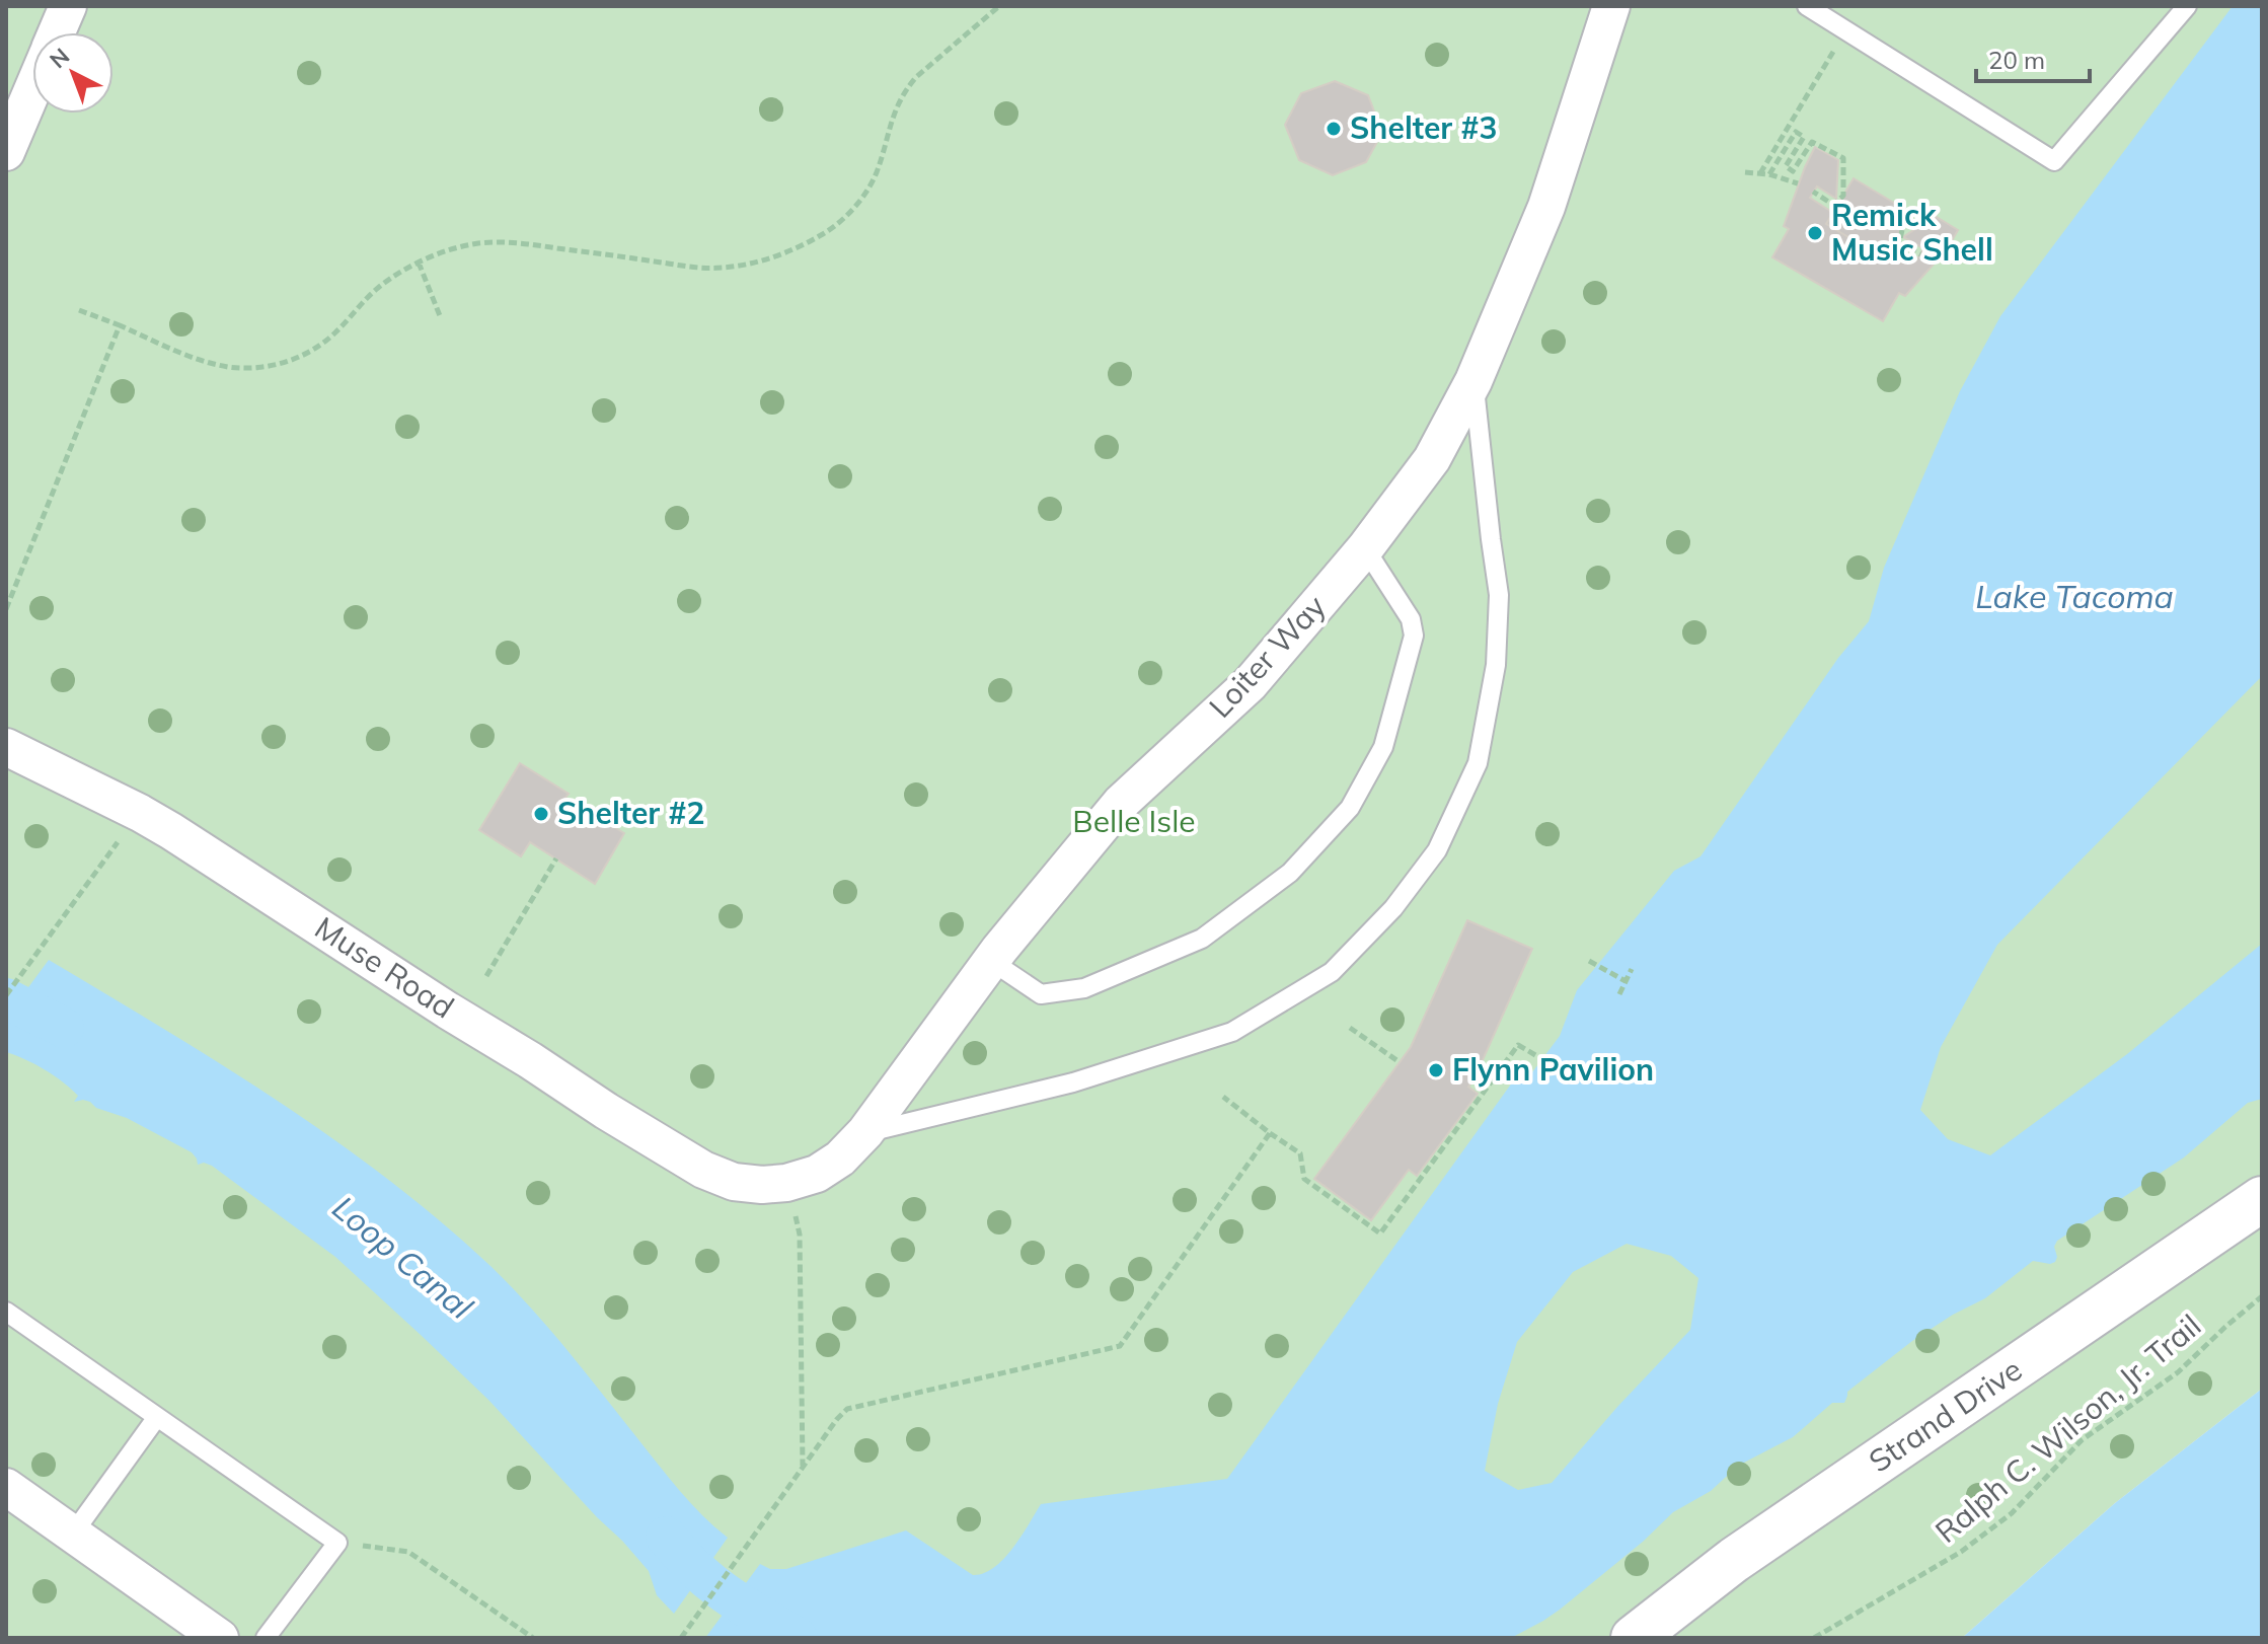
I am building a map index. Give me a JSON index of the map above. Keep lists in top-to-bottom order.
{
  "streets": {
    "street": ["Loiter Way", "Muse Road", "Strand Drive"],
    "path": ["Ralph C. Wilson, Jr. Trail"]
  },
  "crossings": [
    ["Loiter Way", "Muse Road"]
  ],
  "water": ["Lake Tacoma", "Loop Canal"],
  "parks": ["Belle Isle"],
  "places": [
    "Shelter #3",
    "Remick Music Shell",
    "Shelter #2",
    "Flynn Pavilion"
  ],
  "scale_bar": "20 m",
  "north": "top left"
}
